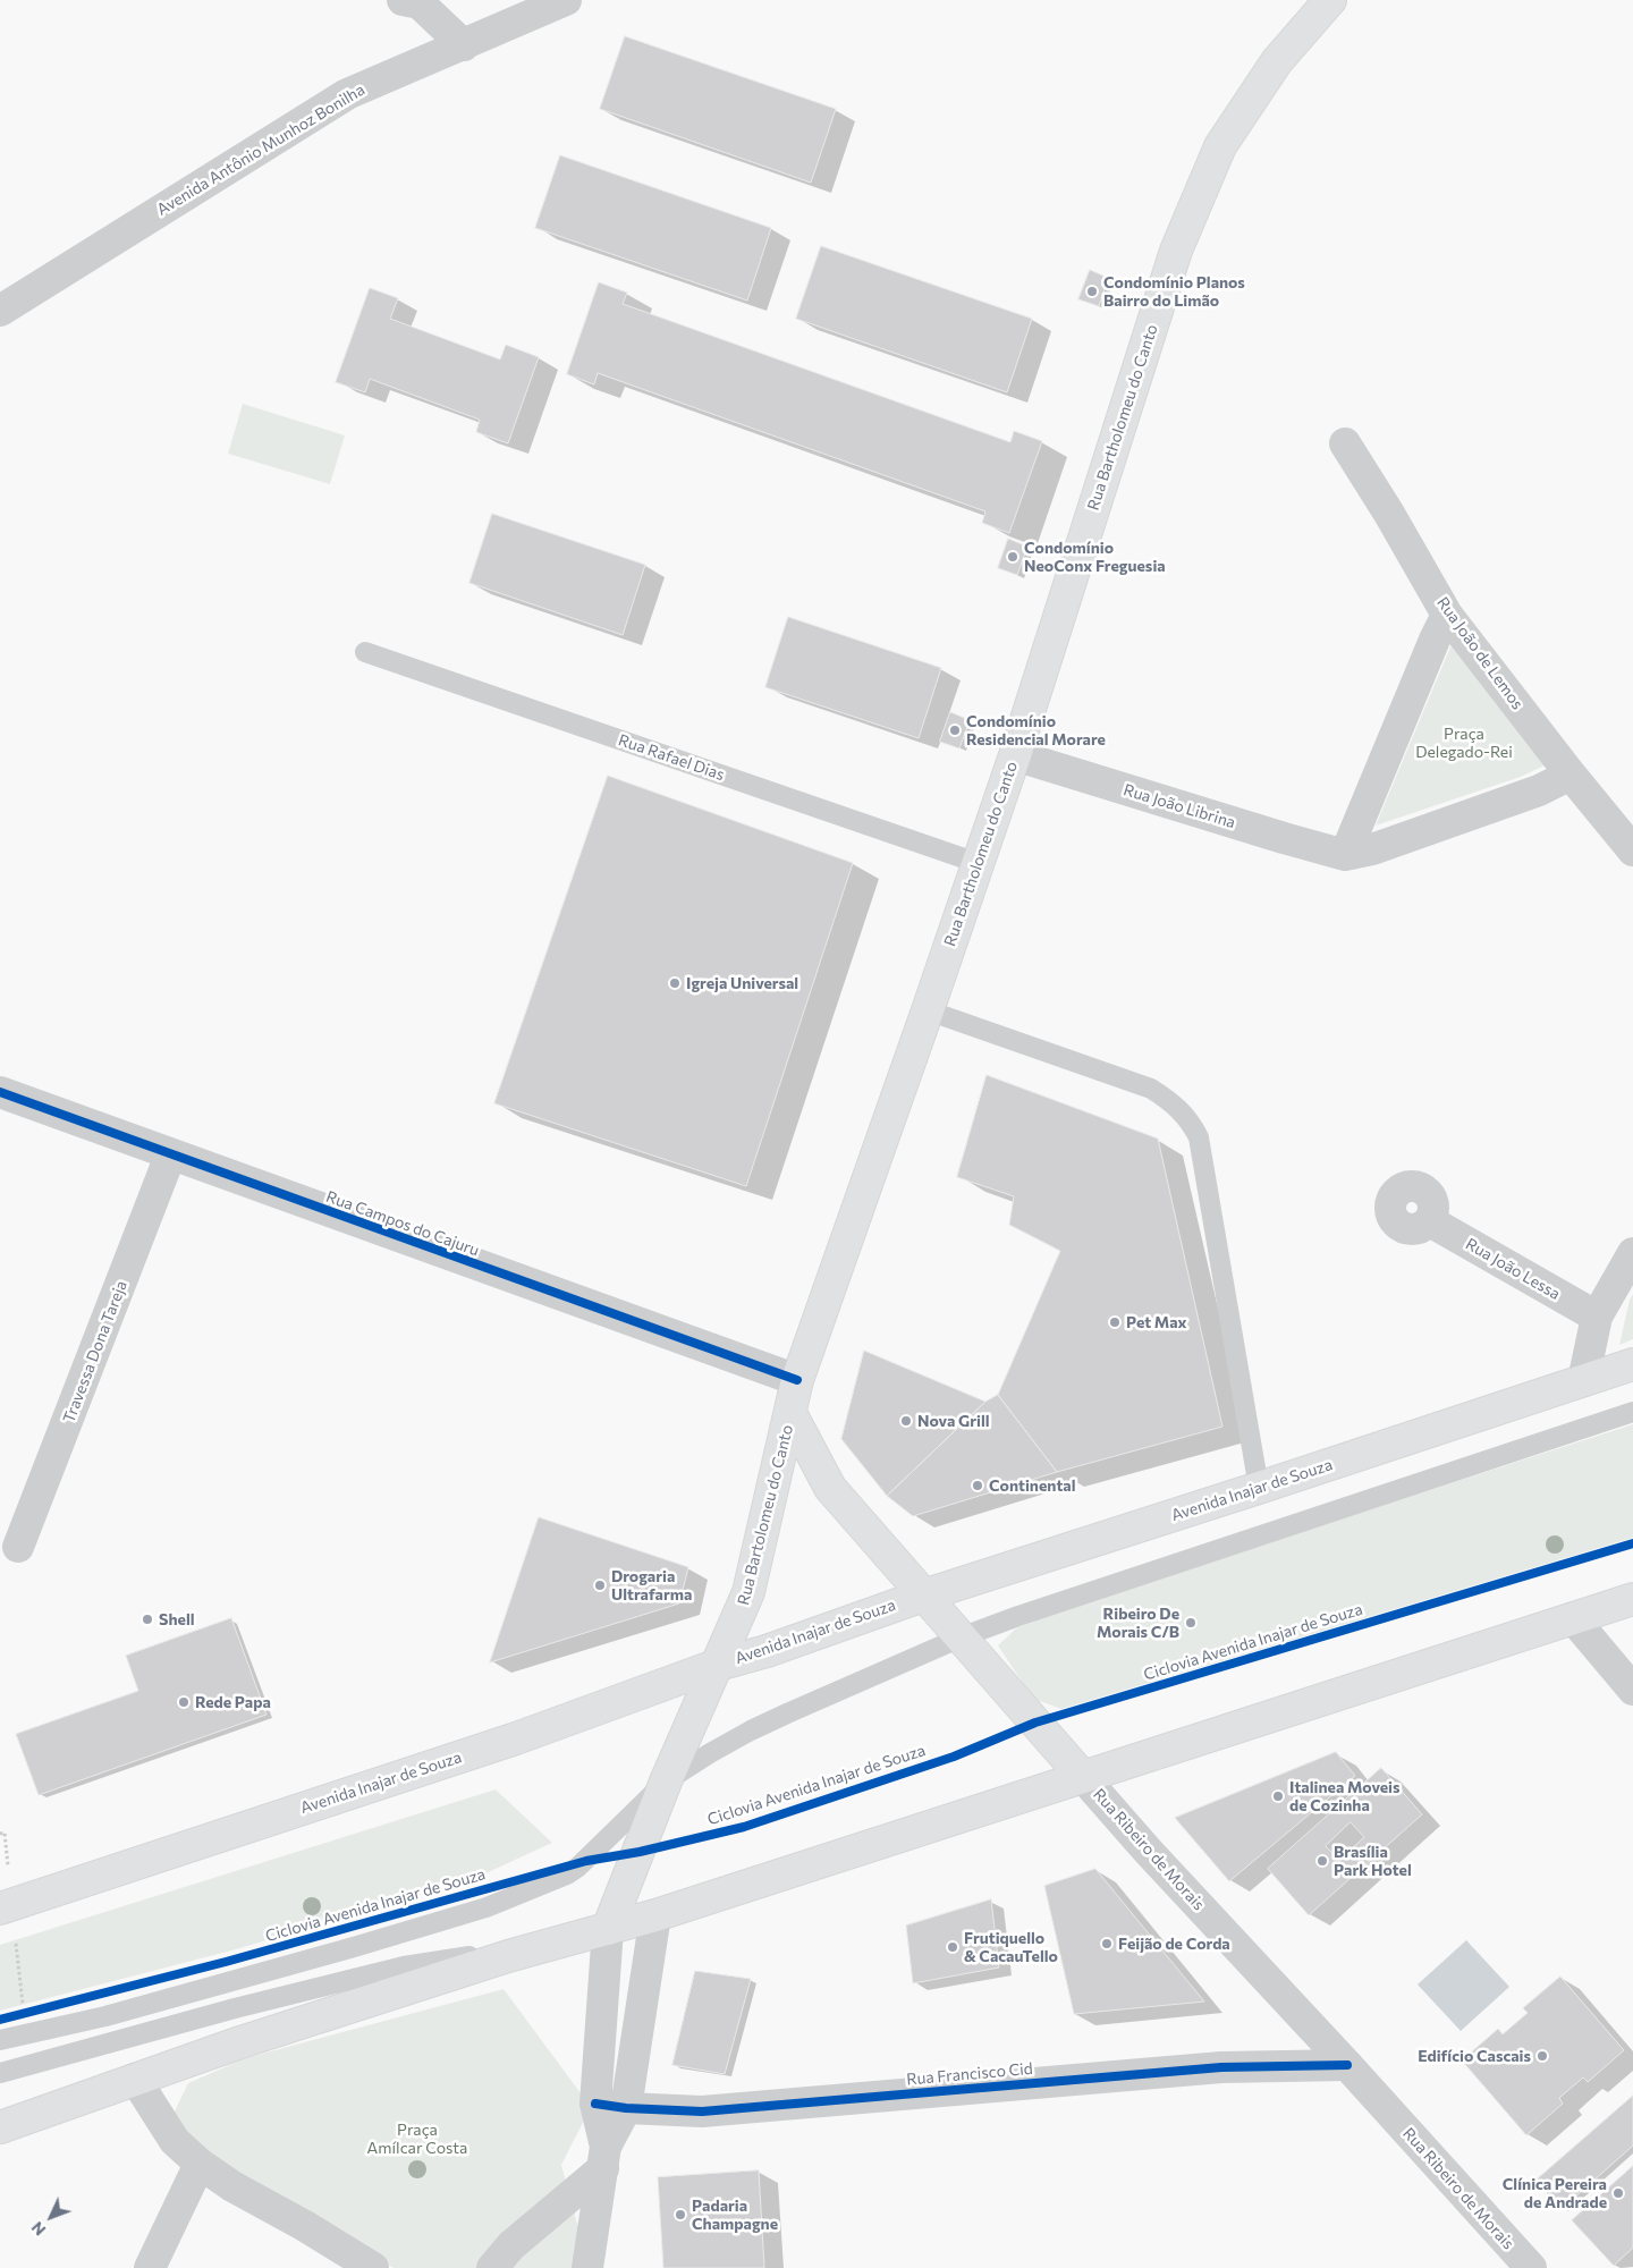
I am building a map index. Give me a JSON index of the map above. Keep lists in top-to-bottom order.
{
  "streets": {
    "main road": [
      "Rua Bartholomeu do Canto",
      "Avenida Inajar de Souza",
      "Rua Bartolomeu do Canto",
      "Rua Ribeiro de Morais"
    ],
    "street": [
      "Avenida Antônio Munhoz Bonilha",
      "Rua João de Lemos",
      "Rua João Librina",
      "Rua Campos do Cajuru",
      "Rua João Lessa",
      "Travessa Dona Tareja",
      "Rua Francisco Cid"
    ],
    "lane": ["Rua Rafael Dias"],
    "cycle path": ["Ciclovia Avenida Inajar de Souza"]
  },
  "crossings": [
    ["Rua Bartholomeu do Canto", "Rua Rafael Dias"],
    ["Rua Bartholomeu do Canto", "Rua João Librina"],
    ["Rua Bartholomeu do Canto", "Rua Campos do Cajuru"],
    ["Rua Bartholomeu do Canto", "Rua Bartolomeu do Canto"],
    ["Rua Bartholomeu do Canto", "Rua Ribeiro de Morais"],
    ["Rua João de Lemos", "Rua João Librina"],
    ["Rua Campos do Cajuru", "Travessa Dona Tareja"],
    ["Avenida Inajar de Souza", "Rua Bartolomeu do Canto"],
    ["Avenida Inajar de Souza", "Rua Ribeiro de Morais"],
    ["Rua Bartolomeu do Canto", "Rua Ribeiro de Morais"],
    ["Rua Ribeiro de Morais", "Rua Francisco Cid"]
  ],
  "parks": ["Praça Delegado-Rei", "Praça Amílcar Costa"],
  "places": [
    "Condomínio Planos Bairro do Limão",
    "Condomínio NeoConx Freguesia",
    "Condomínio Residencial Morare",
    "Igreja Universal",
    "Pet Max",
    "Nova Grill",
    "Continental",
    "Drogaria Ultrafarma",
    "Shell",
    "Ribeiro De Morais C/B",
    "Rede Papa",
    "Italinea Moveis de Cozinha",
    "Brasília Park Hotel",
    "Feijão de Corda",
    "Frutiquello & CacauTello",
    "Edifício Cascais",
    "Clínica Pereira de Andrade",
    "Padaria Champagne"
  ],
  "north": "bottom left"
}
